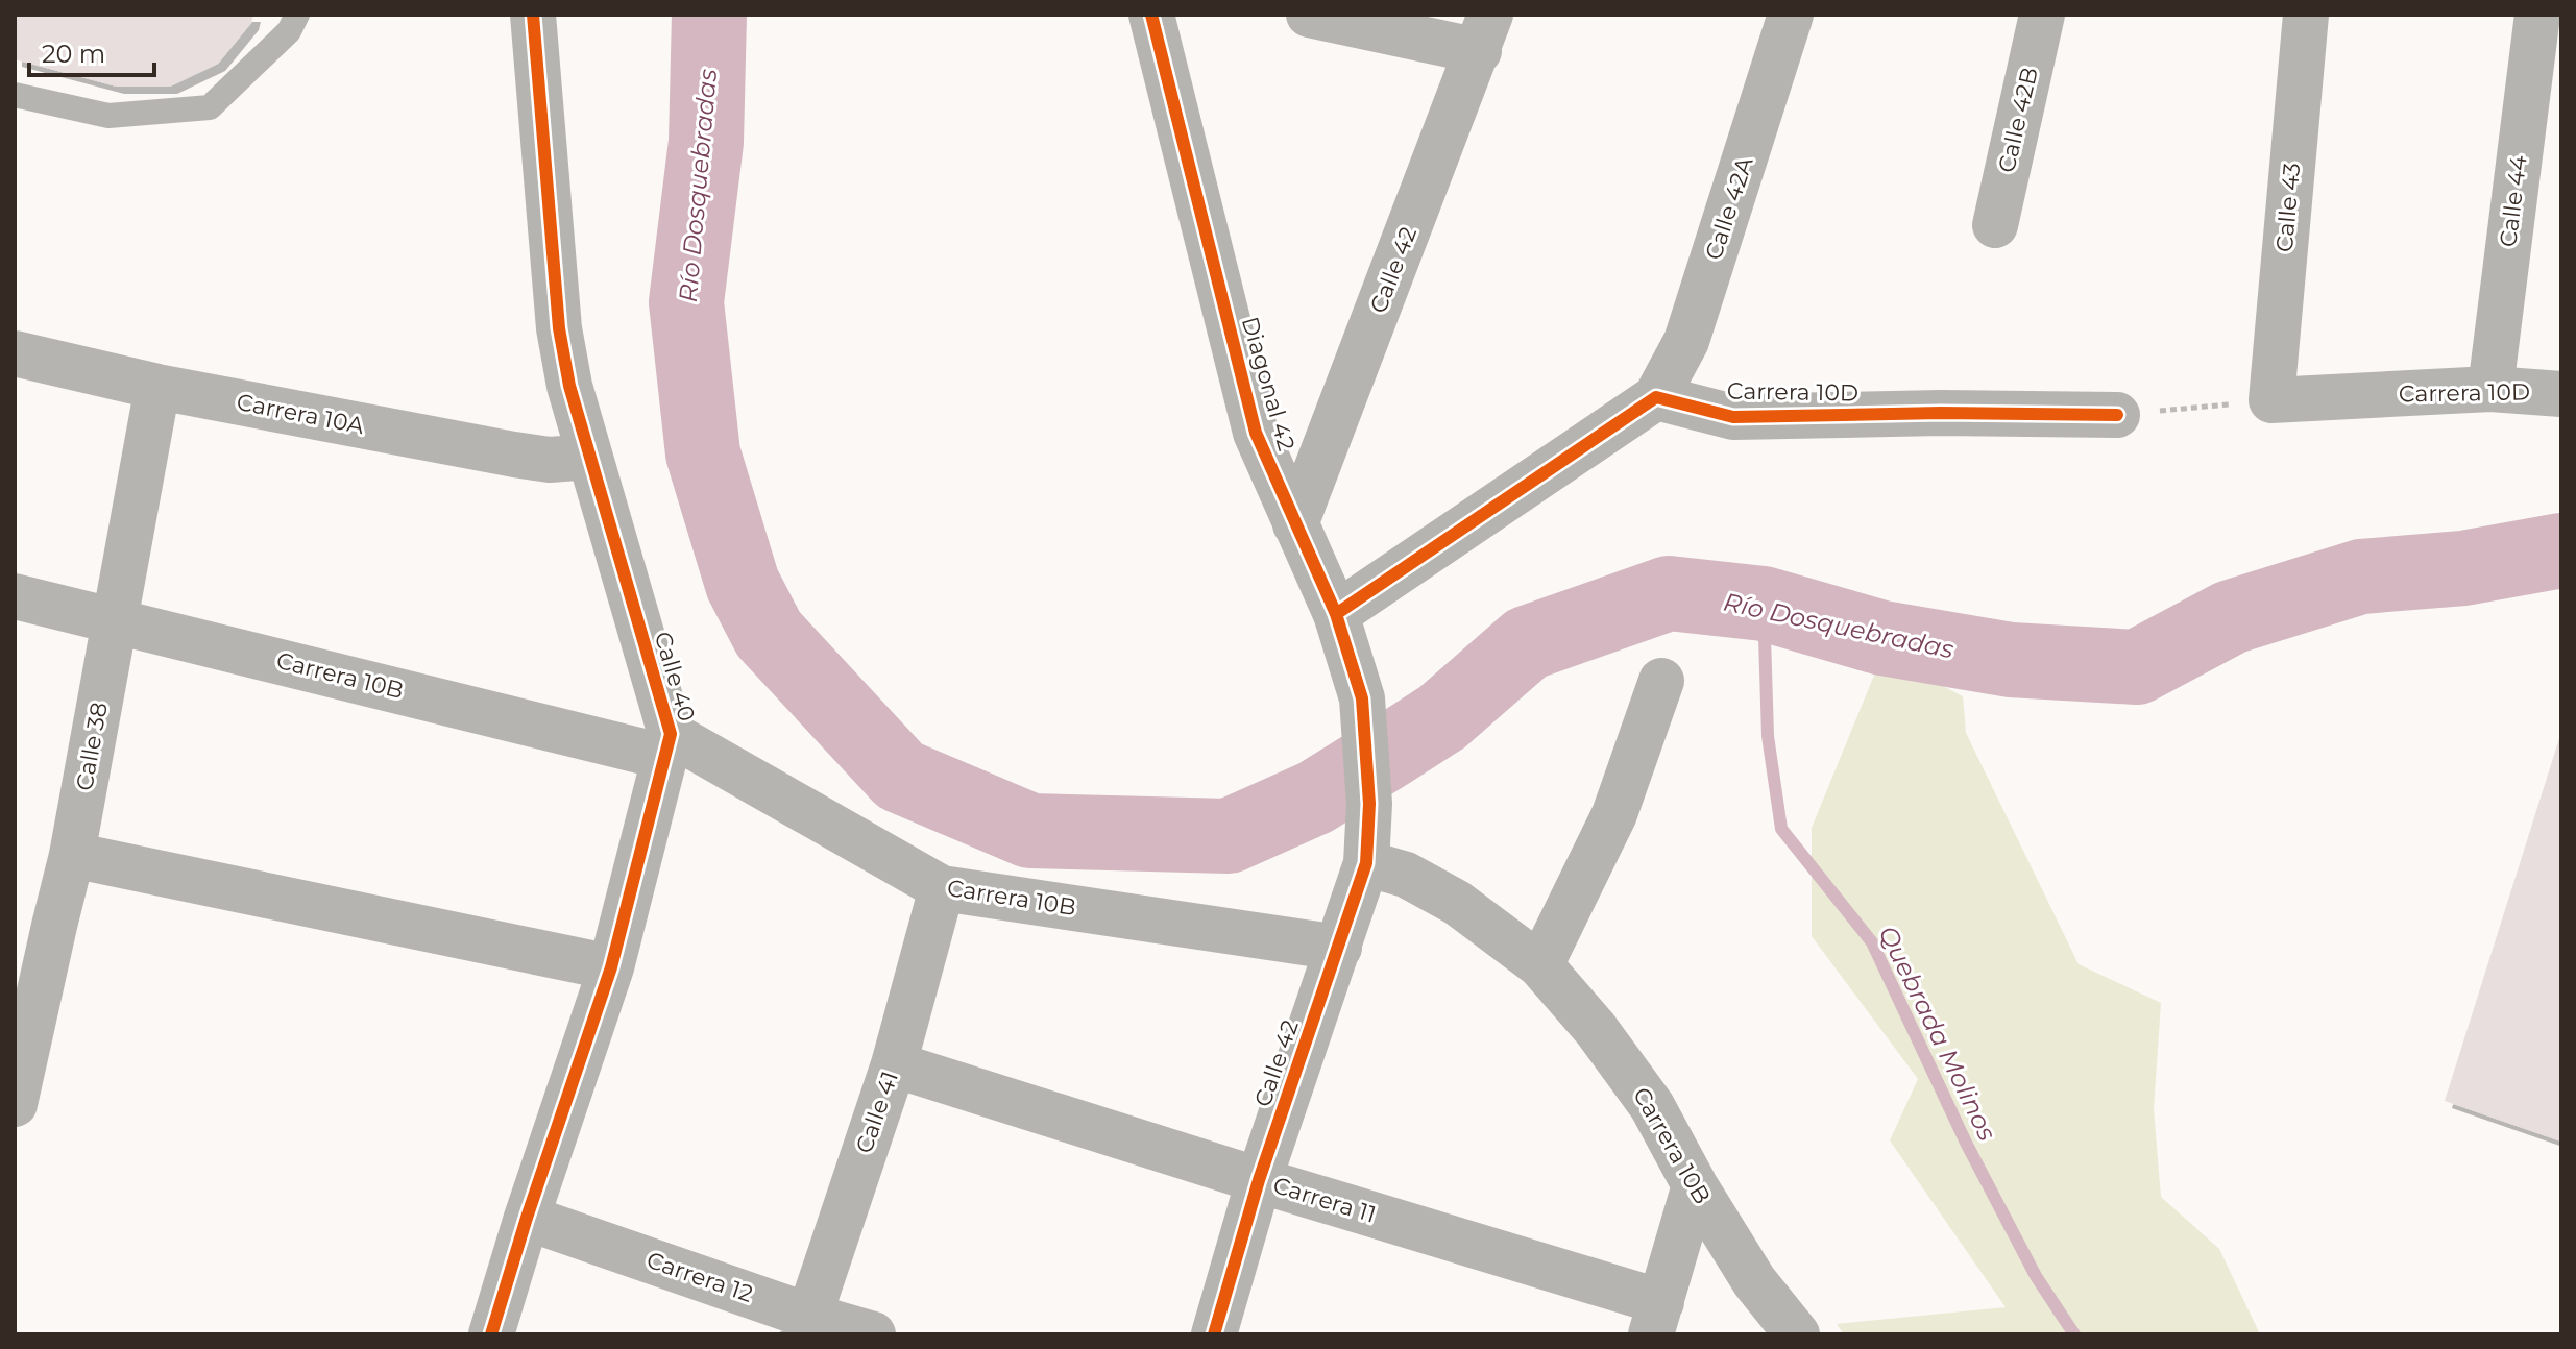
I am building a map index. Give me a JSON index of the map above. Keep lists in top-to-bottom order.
{
  "streets": {
    "street": [
      "Calle 42B",
      "Calle 44",
      "Calle 43",
      "Calle 42A",
      "Calle 42",
      "Diagonal 42",
      "Carrera 10D",
      "Carrera 10A",
      "Carrera 10B",
      "Calle 40",
      "Calle 38",
      "Calle 41",
      "Carrera 11",
      "Carrera 12"
    ]
  },
  "crossings": [
    ["Calle 44", "Carrera 10D"],
    ["Calle 43", "Carrera 10D"],
    ["Calle 42A", "Carrera 10D"],
    ["Calle 42", "Diagonal 42"],
    ["Calle 42", "Carrera 10B"],
    ["Calle 42", "Carrera 11"],
    ["Carrera 10A", "Calle 40"],
    ["Carrera 10A", "Calle 38"],
    ["Carrera 10B", "Calle 40"],
    ["Carrera 10B", "Calle 38"],
    ["Carrera 10B", "Calle 41"],
    ["Calle 40", "Carrera 12"],
    ["Calle 41", "Carrera 11"],
    ["Calle 41", "Carrera 12"]
  ],
  "water": ["Río Dosquebradas", "Quebrada Molinos"],
  "scale_bar": "20 m"
}
